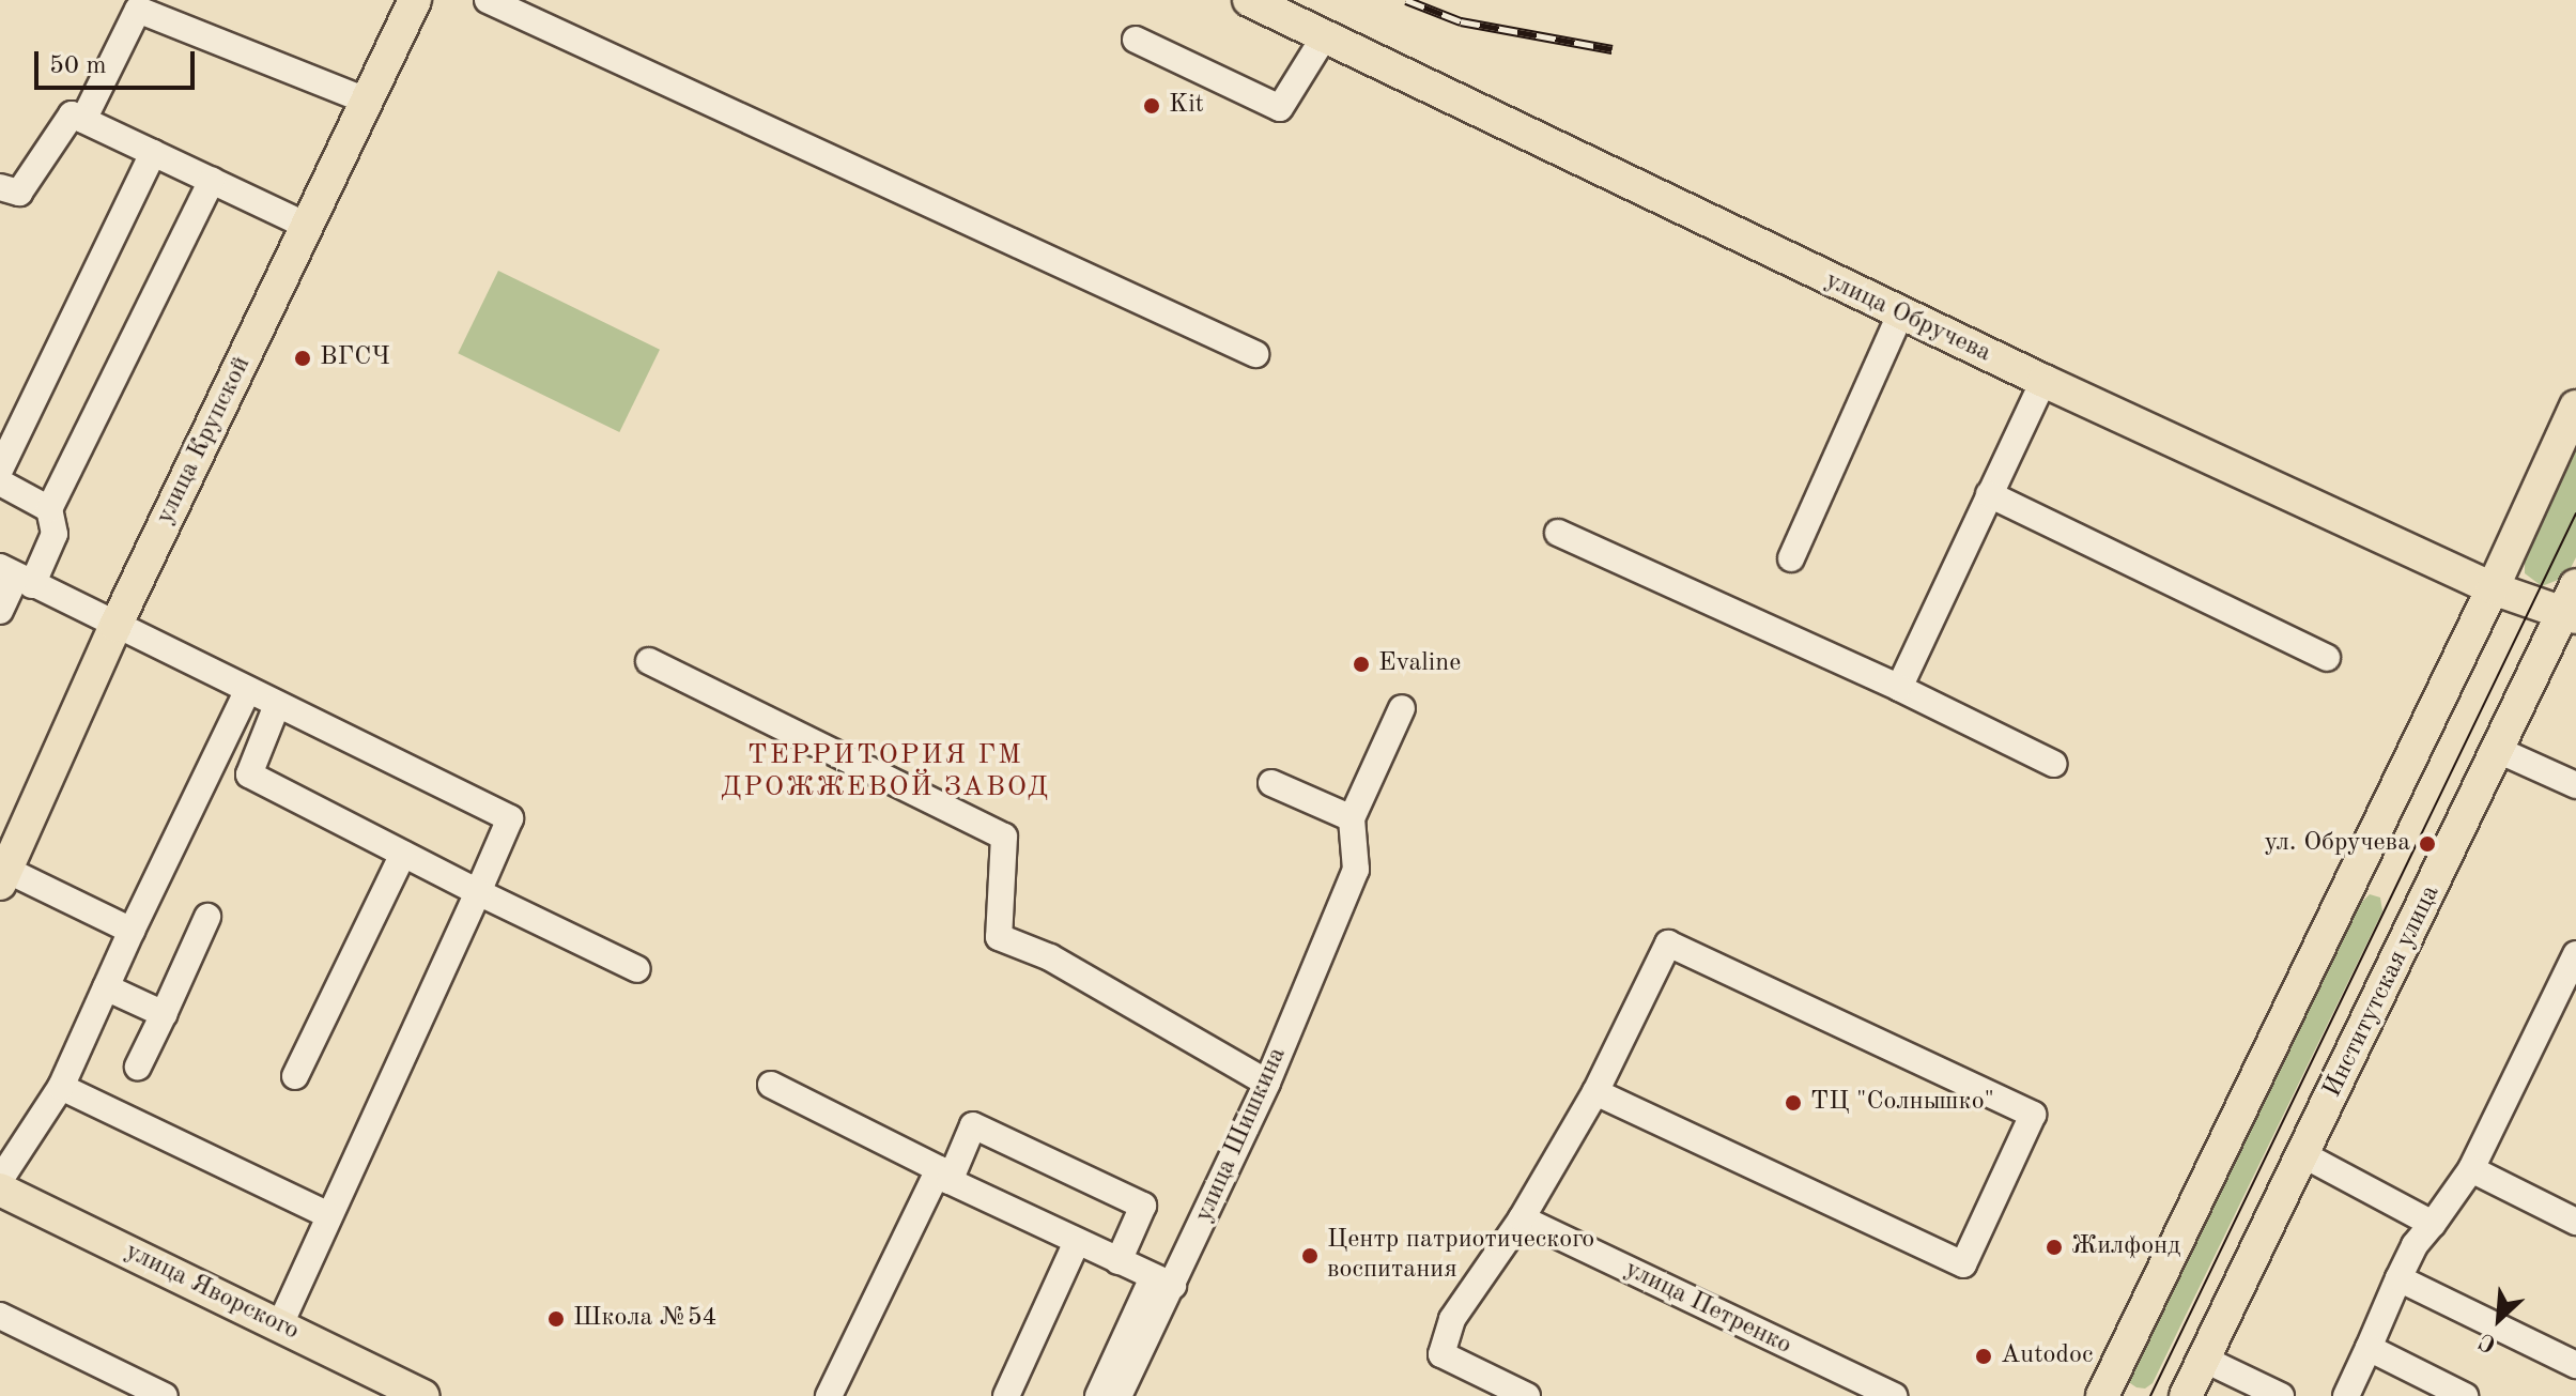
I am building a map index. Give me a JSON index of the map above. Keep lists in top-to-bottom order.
{
  "streets": {
    "main road": [
      "улица Обручева",
      "улица Крупской",
      "Институтская улица",
      "улица Яворского"
    ],
    "street": ["улица Шишкина", "улица Петренко"]
  },
  "crossings": [
    ["улица Обручева", "Институтская улица"]
  ],
  "districts": ["ТЕРРИТОРИЯ ГМ ДРОЖЖЕВОЙ ЗАВОД"],
  "places": [
    "Kit",
    "ВГСЧ",
    "Evaline",
    "ул. Обручева",
    "ТЦ \"Солнышко\"",
    "Жилфонд",
    "Центр патриотического воспитания",
    "Школа №54",
    "Autodoc"
  ],
  "scale_bar": "50 m",
  "north": "bottom left"
}
